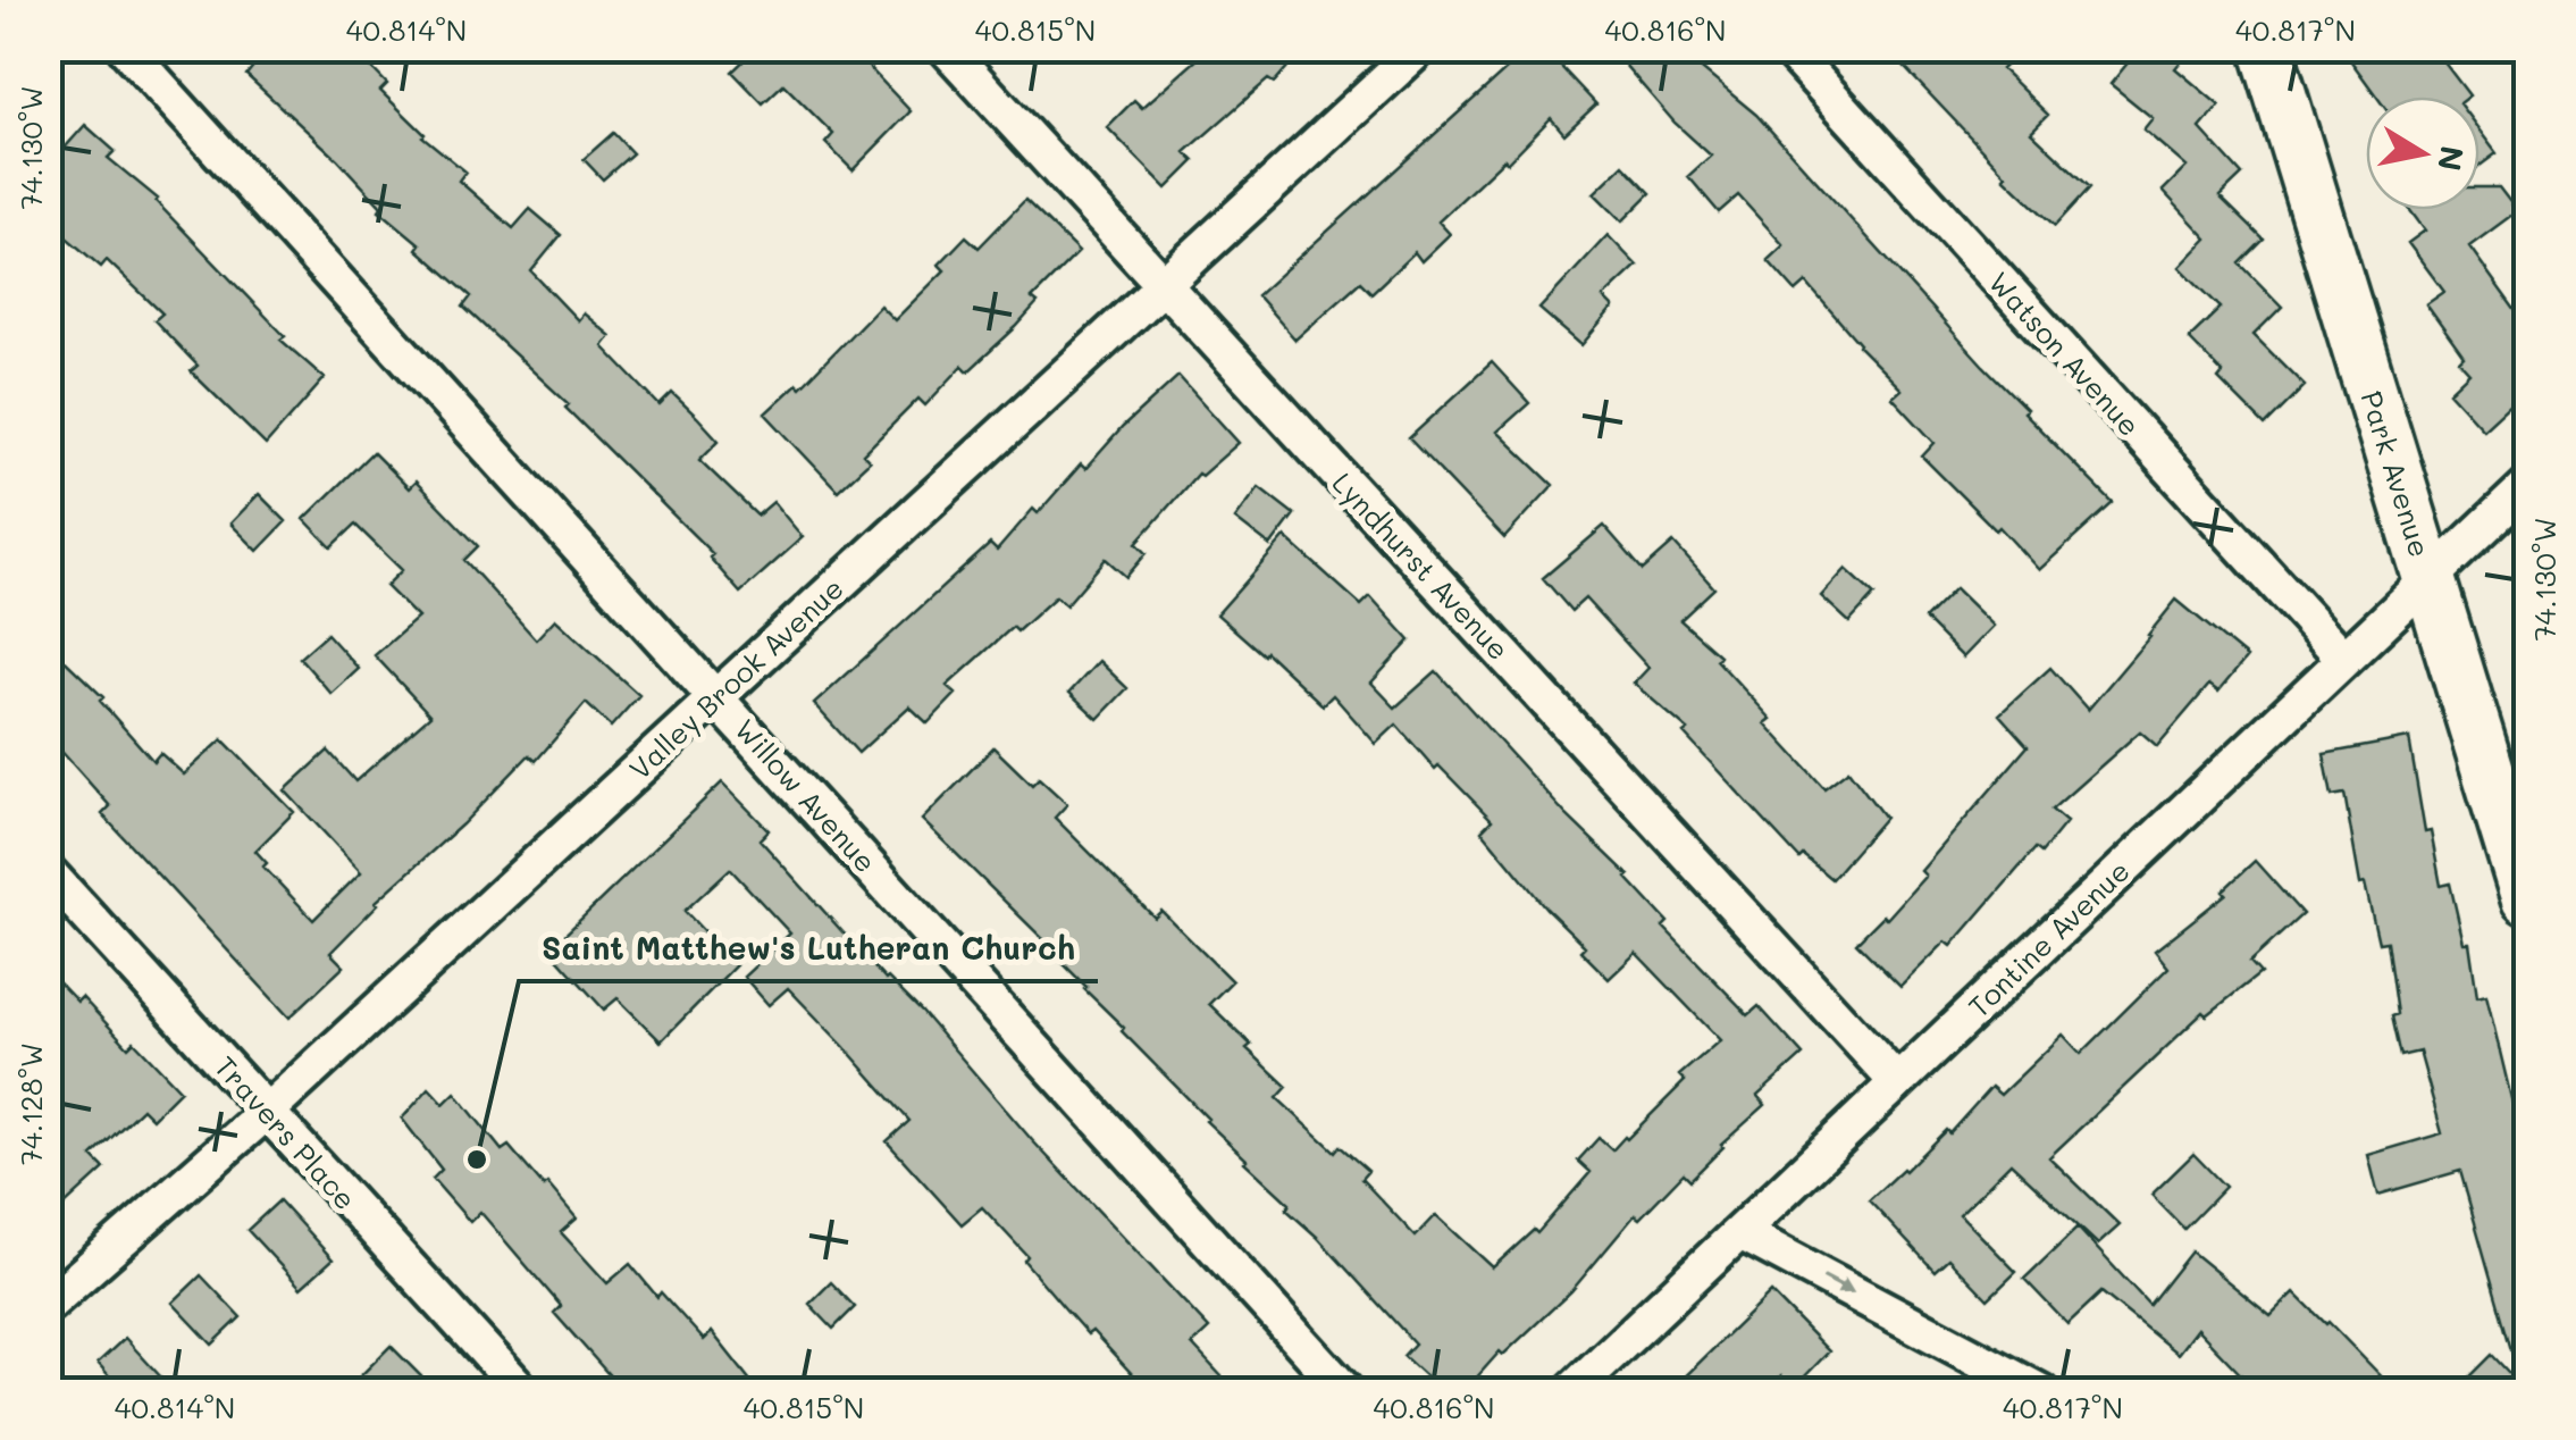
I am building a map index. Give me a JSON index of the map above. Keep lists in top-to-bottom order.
{
  "streets": {
    "street": [
      "Watson Avenue",
      "Park Avenue",
      "Lyndhurst Avenue",
      "Valley Brook Avenue",
      "Willow Avenue",
      "Tontine Avenue",
      "Travers Place"
    ]
  },
  "crossings": [
    ["Watson Avenue", "Tontine Avenue"],
    ["Park Avenue", "Tontine Avenue"],
    ["Lyndhurst Avenue", "Valley Brook Avenue"],
    ["Lyndhurst Avenue", "Tontine Avenue"],
    ["Valley Brook Avenue", "Willow Avenue"],
    ["Valley Brook Avenue", "Travers Place"]
  ],
  "places": ["Saint Matthew's Lutheran Church"],
  "north": "right",
  "coordinates": [
    "40.814°N",
    "40.815°N",
    "40.816°N",
    "40.817°N",
    "74.130°W",
    "74.128°W"
  ]
}
